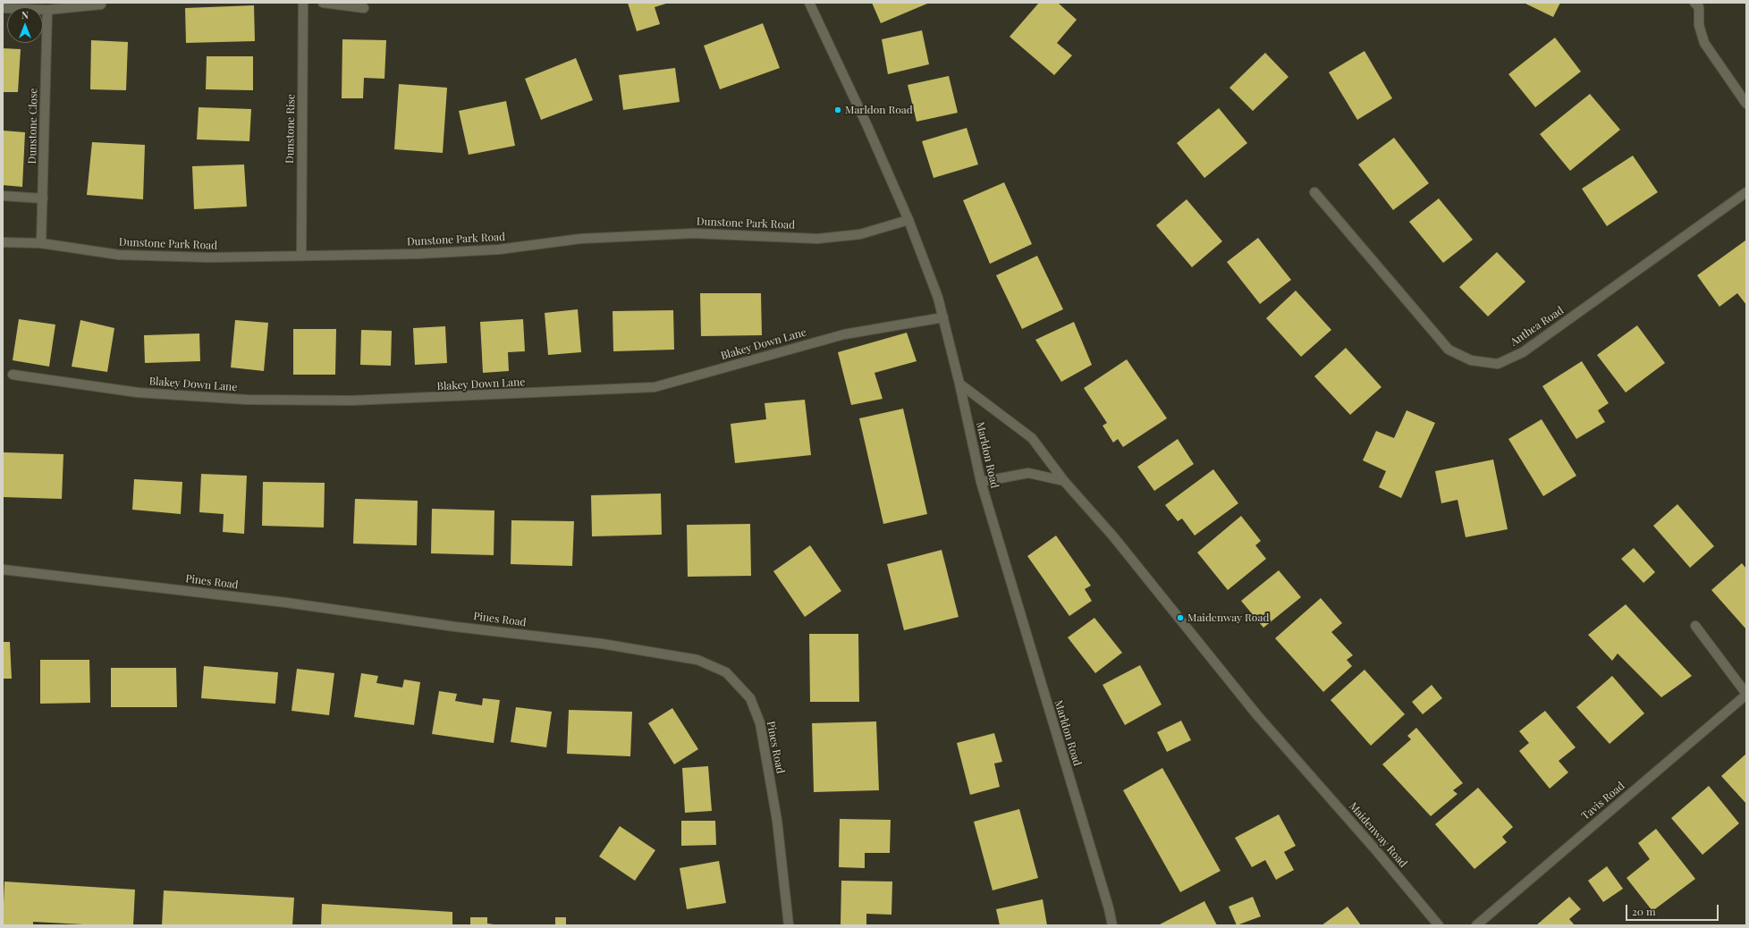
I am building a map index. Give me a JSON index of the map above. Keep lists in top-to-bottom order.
{
  "streets": {
    "street": [
      "Dunstone Close",
      "Dunstone Rise",
      "Dunstone Park Road",
      "Anthea Road",
      "Blakey Down Lane",
      "Marldon Road",
      "Pines Road",
      "Tavis Road",
      "Maidenway Road"
    ]
  },
  "crossings": [
    ["Dunstone Close", "Dunstone Park Road"],
    ["Dunstone Rise", "Dunstone Park Road"],
    ["Dunstone Park Road", "Marldon Road"],
    ["Blakey Down Lane", "Marldon Road"],
    ["Marldon Road", "Maidenway Road"]
  ],
  "places": ["Marldon Road", "Maidenway Road"],
  "scale_bar": "20 m",
  "north": "top"
}
